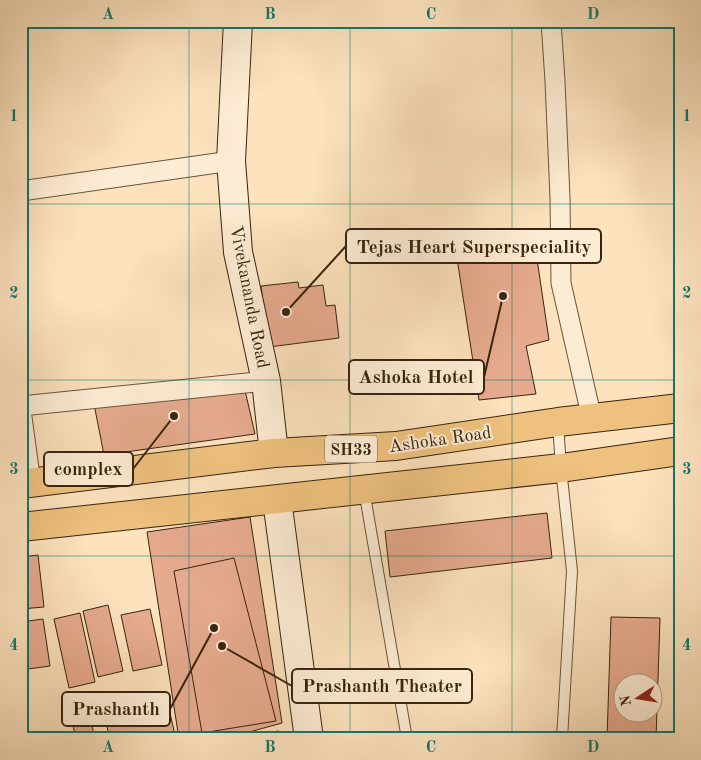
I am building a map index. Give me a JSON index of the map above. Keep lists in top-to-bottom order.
{
  "streets": {
    "main road": ["Vivekananda Road", "Ashoka Road", "SH33"]
  },
  "crossings": [
    ["Vivekananda Road", "Ashoka Road"]
  ],
  "places": [
    "Ashoka Hotel",
    "Tejas Heart Superspeciality",
    "complex",
    "Prashanth",
    "Prashanth Theater"
  ],
  "north": "left",
  "grid": {
    "columns": [
      "A",
      "B",
      "C",
      "D"
    ],
    "rows": [
      "1",
      "2",
      "3",
      "4"
    ]
  }
}
